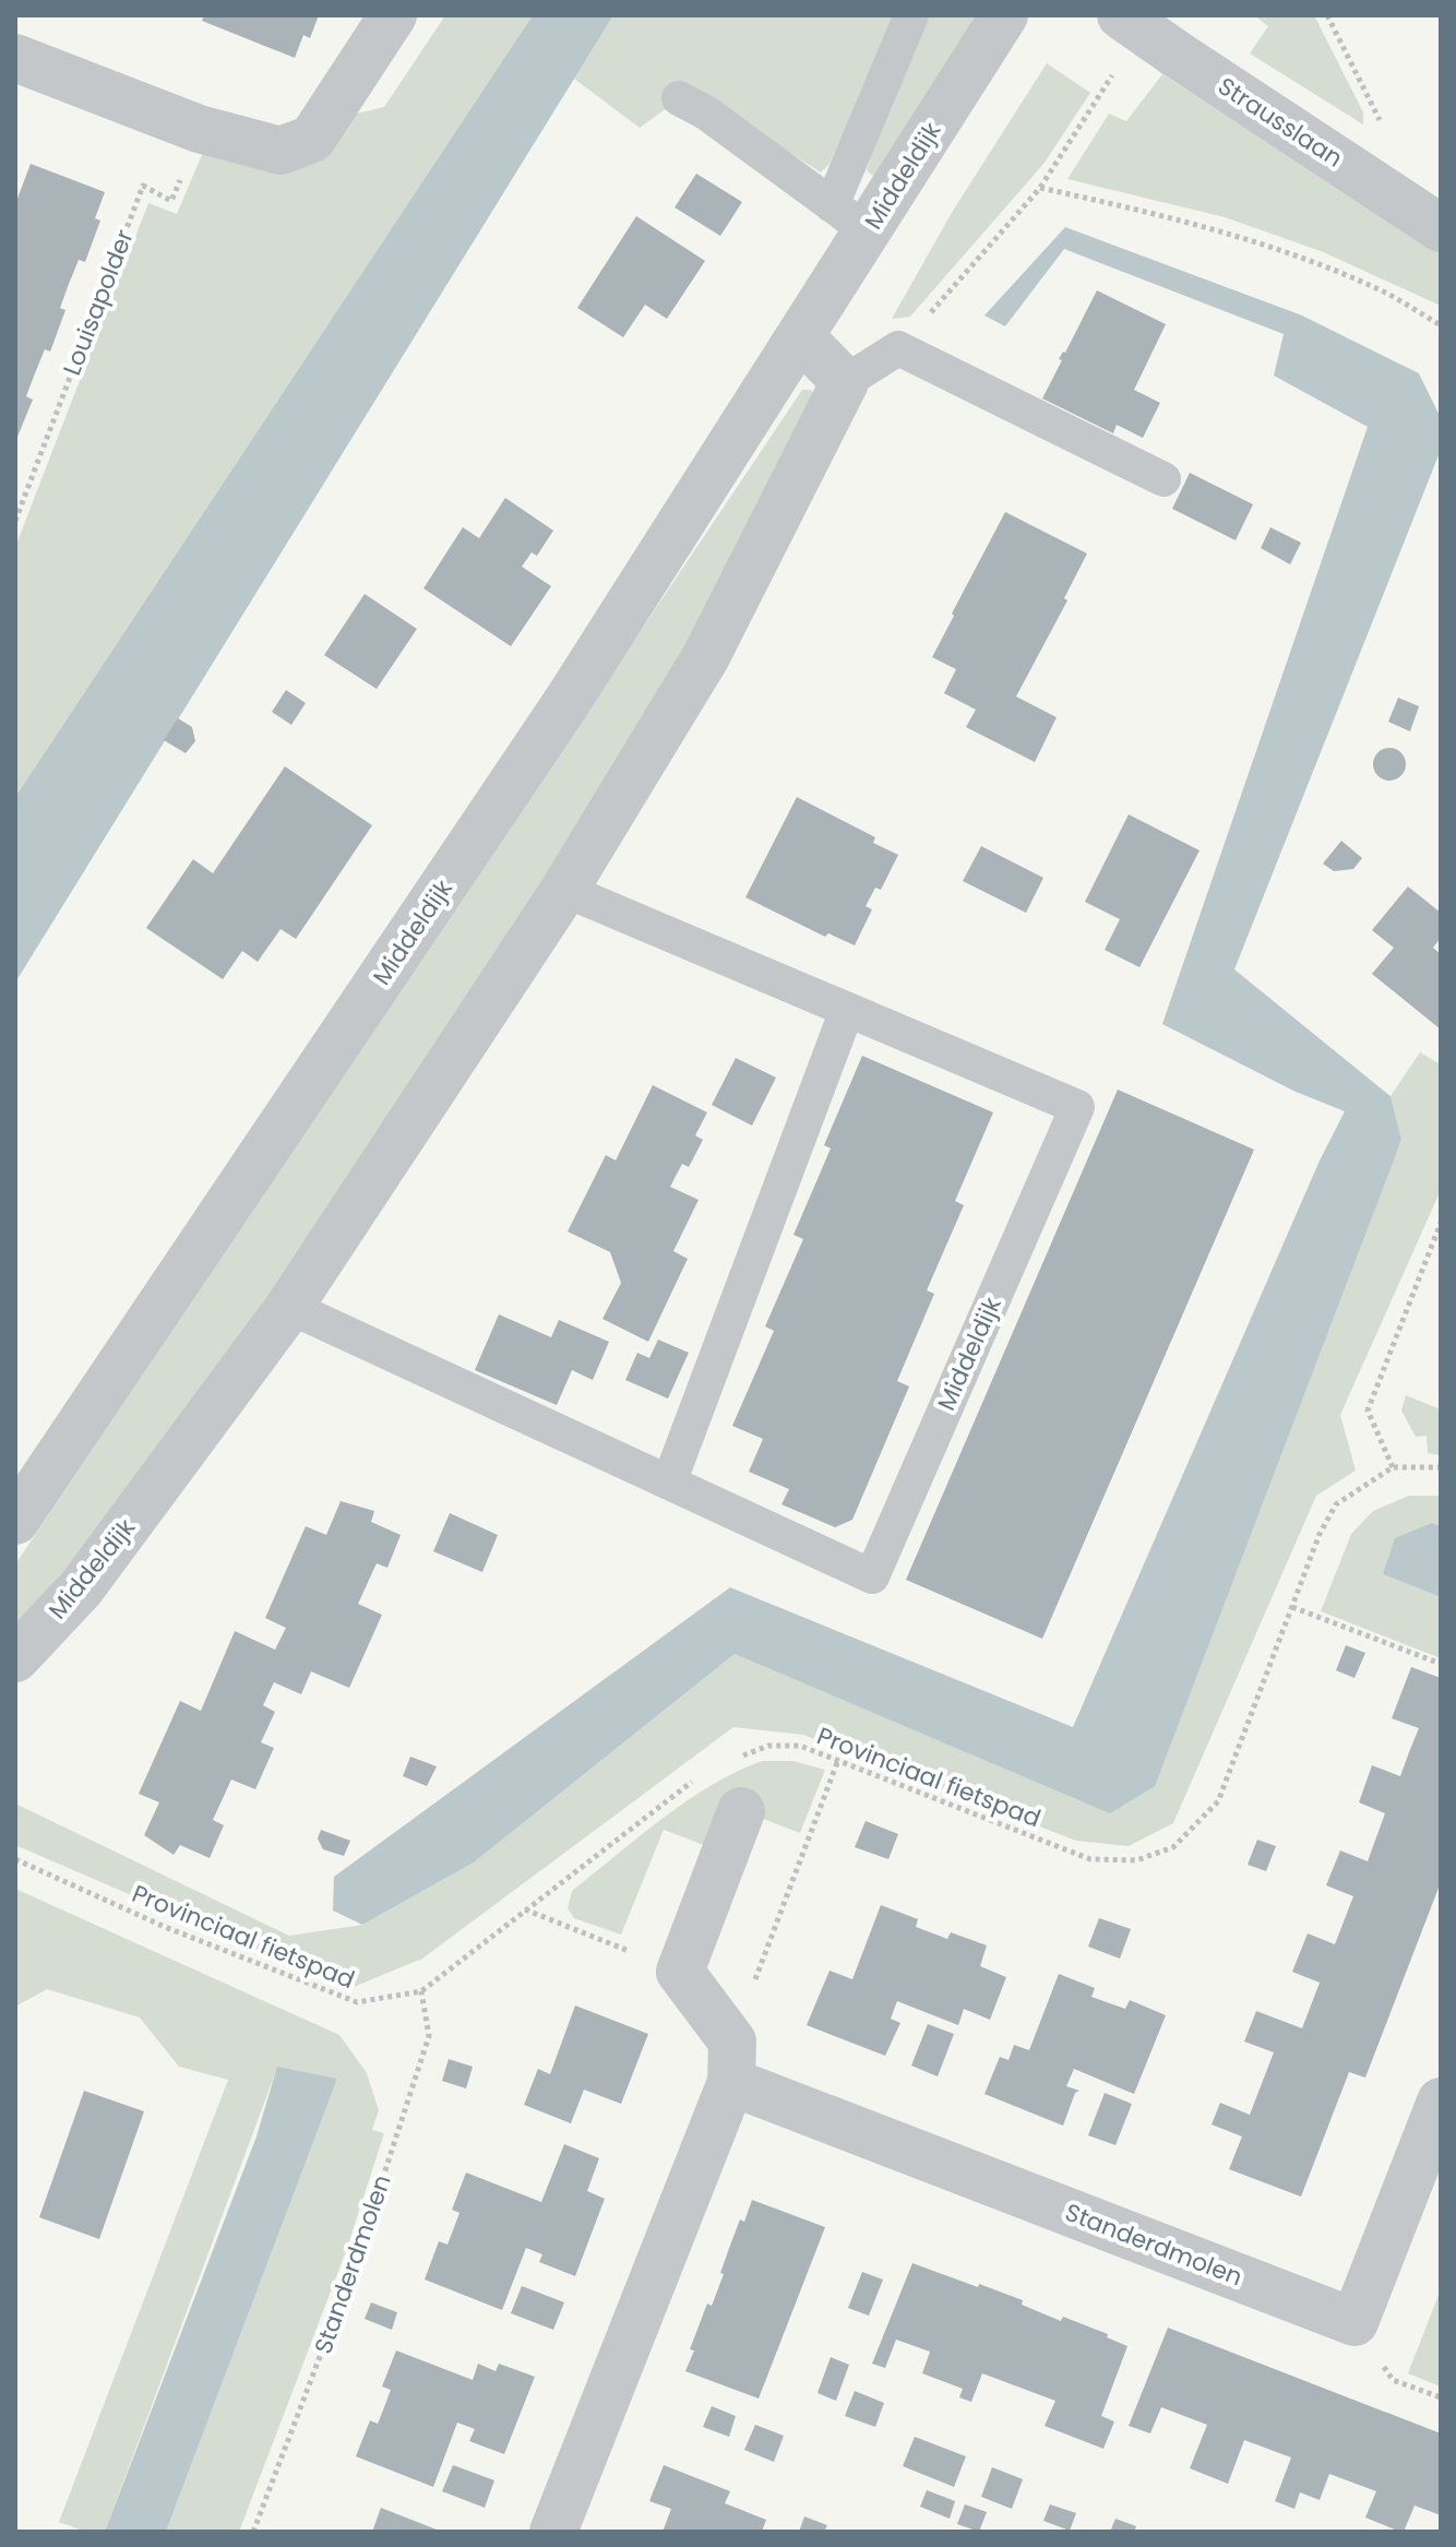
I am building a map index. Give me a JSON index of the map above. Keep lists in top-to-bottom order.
{
  "streets": {
    "street": ["Strausslaan", "Middeldijk", "Standerdmolen"],
    "path": ["Louisapolder", "Provinciaal fietspad"]
  },
  "crossings": [
    ["Provinciaal fietspad", "Standerdmolen"]
  ]
}
